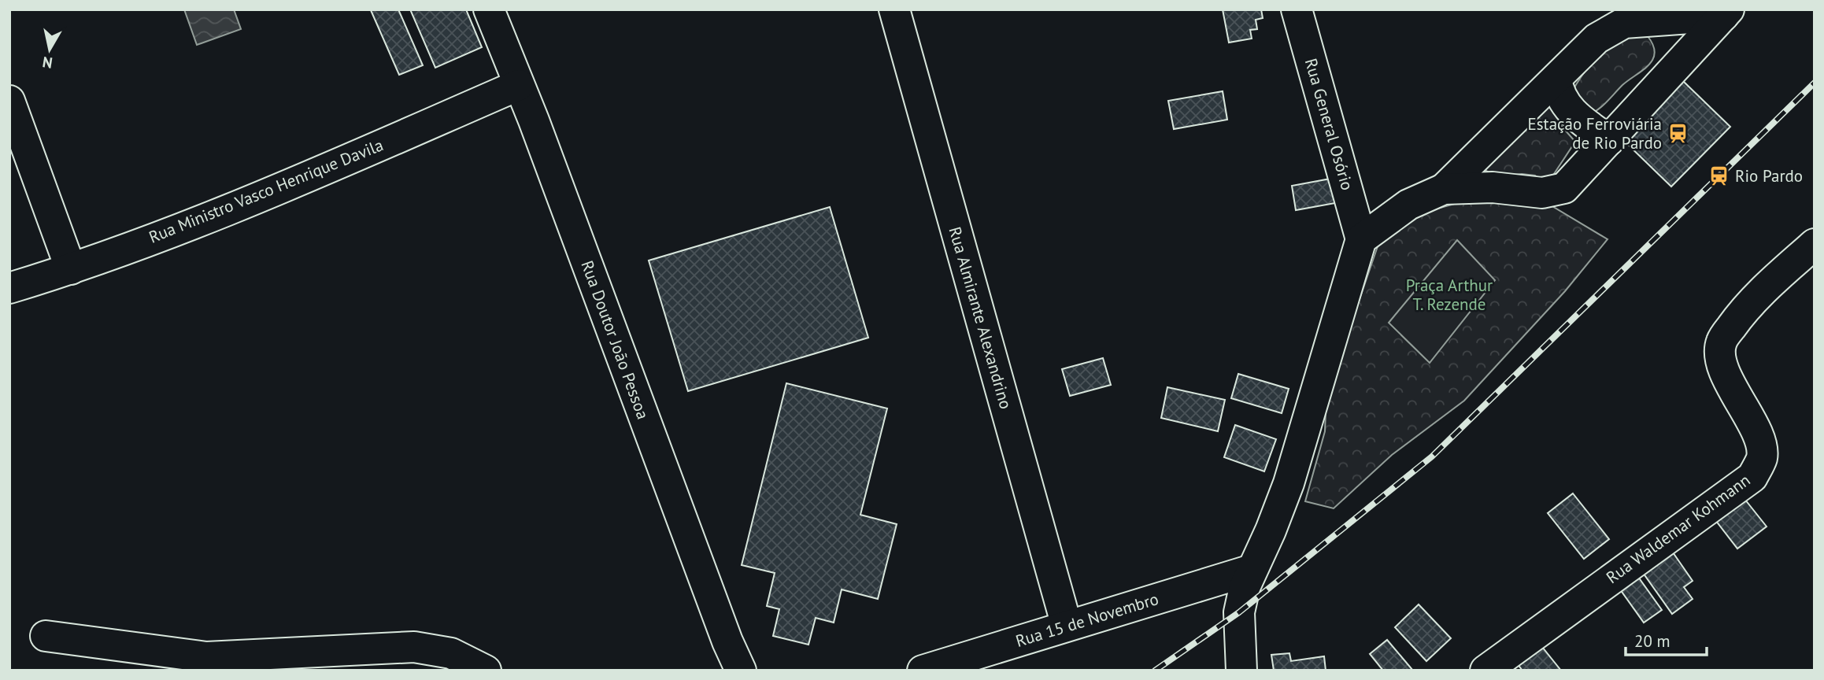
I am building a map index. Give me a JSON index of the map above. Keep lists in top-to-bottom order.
{
  "streets": {
    "street": [
      "Rua General Osório",
      "Rua Ministro Vasco Henrique Davila",
      "Rua Almirante Alexandrino",
      "Rua Doutor João Pessoa",
      "Rua Waldemar Kohmann",
      "Rua 15 de Novembro"
    ]
  },
  "crossings": [
    ["Rua Ministro Vasco Henrique Davila", "Rua Doutor João Pessoa"],
    ["Rua Almirante Alexandrino", "Rua 15 de Novembro"]
  ],
  "parks": ["Praça Arthur T. Rezende"],
  "places": {
    "station": ["Estação Ferroviária de Rio Pardo", "Rio Pardo"]
  },
  "scale_bar": "20 m",
  "north": "bottom"
}
